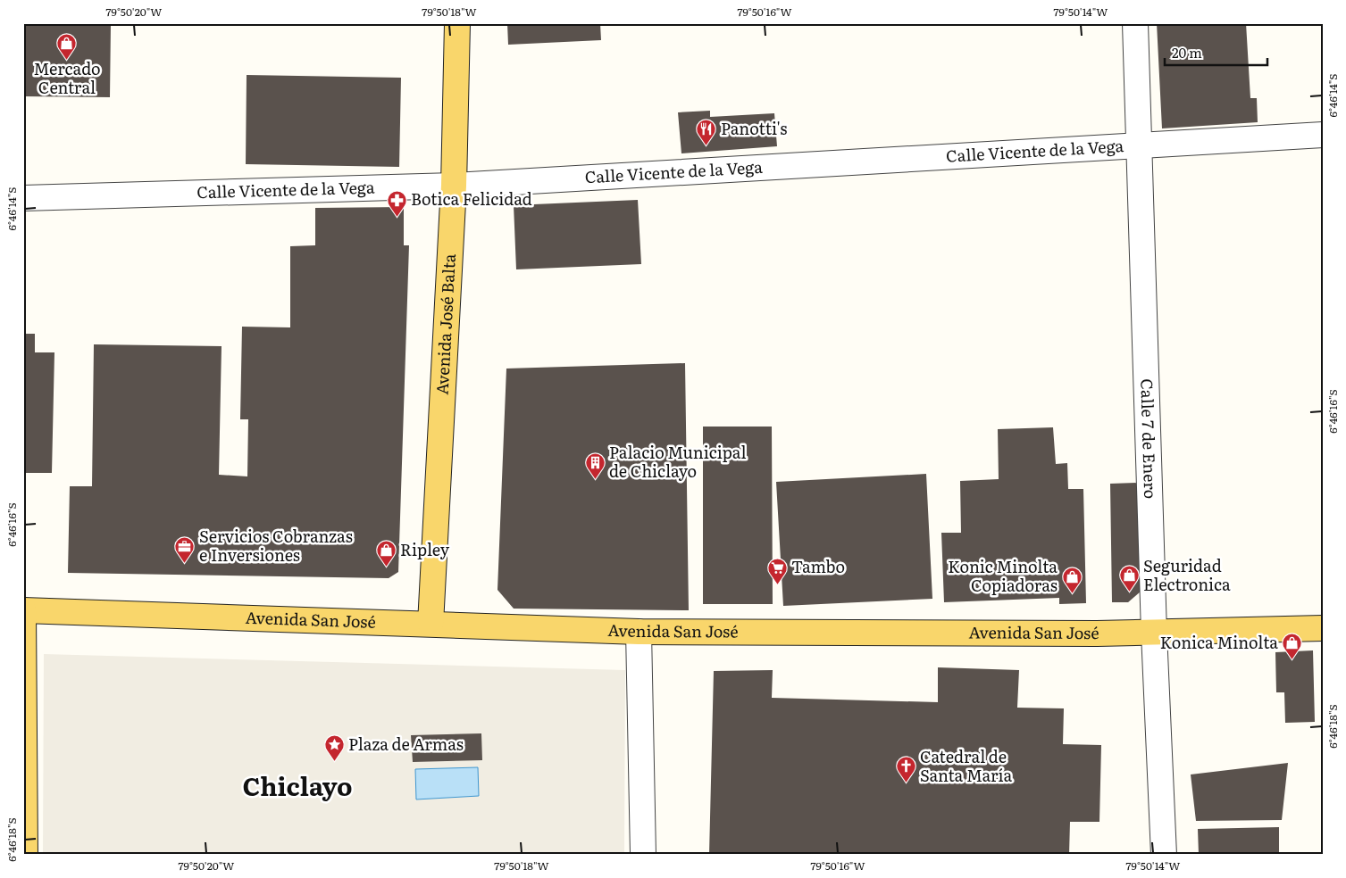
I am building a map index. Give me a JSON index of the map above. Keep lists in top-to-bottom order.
{
  "streets": {
    "main road": ["Avenida José Balta", "Avenida San José"],
    "street": ["Calle Vicente de la Vega", "Calle 7 de Enero"]
  },
  "crossings": [
    ["Calle Vicente de la Vega", "Avenida José Balta"],
    ["Calle Vicente de la Vega", "Calle 7 de Enero"],
    ["Avenida José Balta", "Avenida San José"],
    ["Calle 7 de Enero", "Avenida San José"]
  ],
  "districts": ["Chiclayo"],
  "places": {
    "shop": [
      "Mercado Central",
      "Ripley",
      "Seguridad Electronica",
      "Konic Minolta Copiadoras",
      "Konica Minolta"
    ],
    "restaurant": ["Panotti's"],
    "pharmacy": ["Botica Felicidad"],
    "building": ["Palacio Municipal de Chiclayo"],
    "office": ["Servicios Cobranzas e Inversiones"],
    "supermarket": ["Tambo"],
    "place": ["Plaza de Armas"],
    "church": ["Catedral de Santa María"]
  },
  "scale_bar": "20 m",
  "coordinates": [
    "79°50'20\"W",
    "79°50'18\"W",
    "79°50'16\"W",
    "79°50'14\"W",
    "6°46'14\"S",
    "6°46'16\"S",
    "6°46'18\"S"
  ]
}
